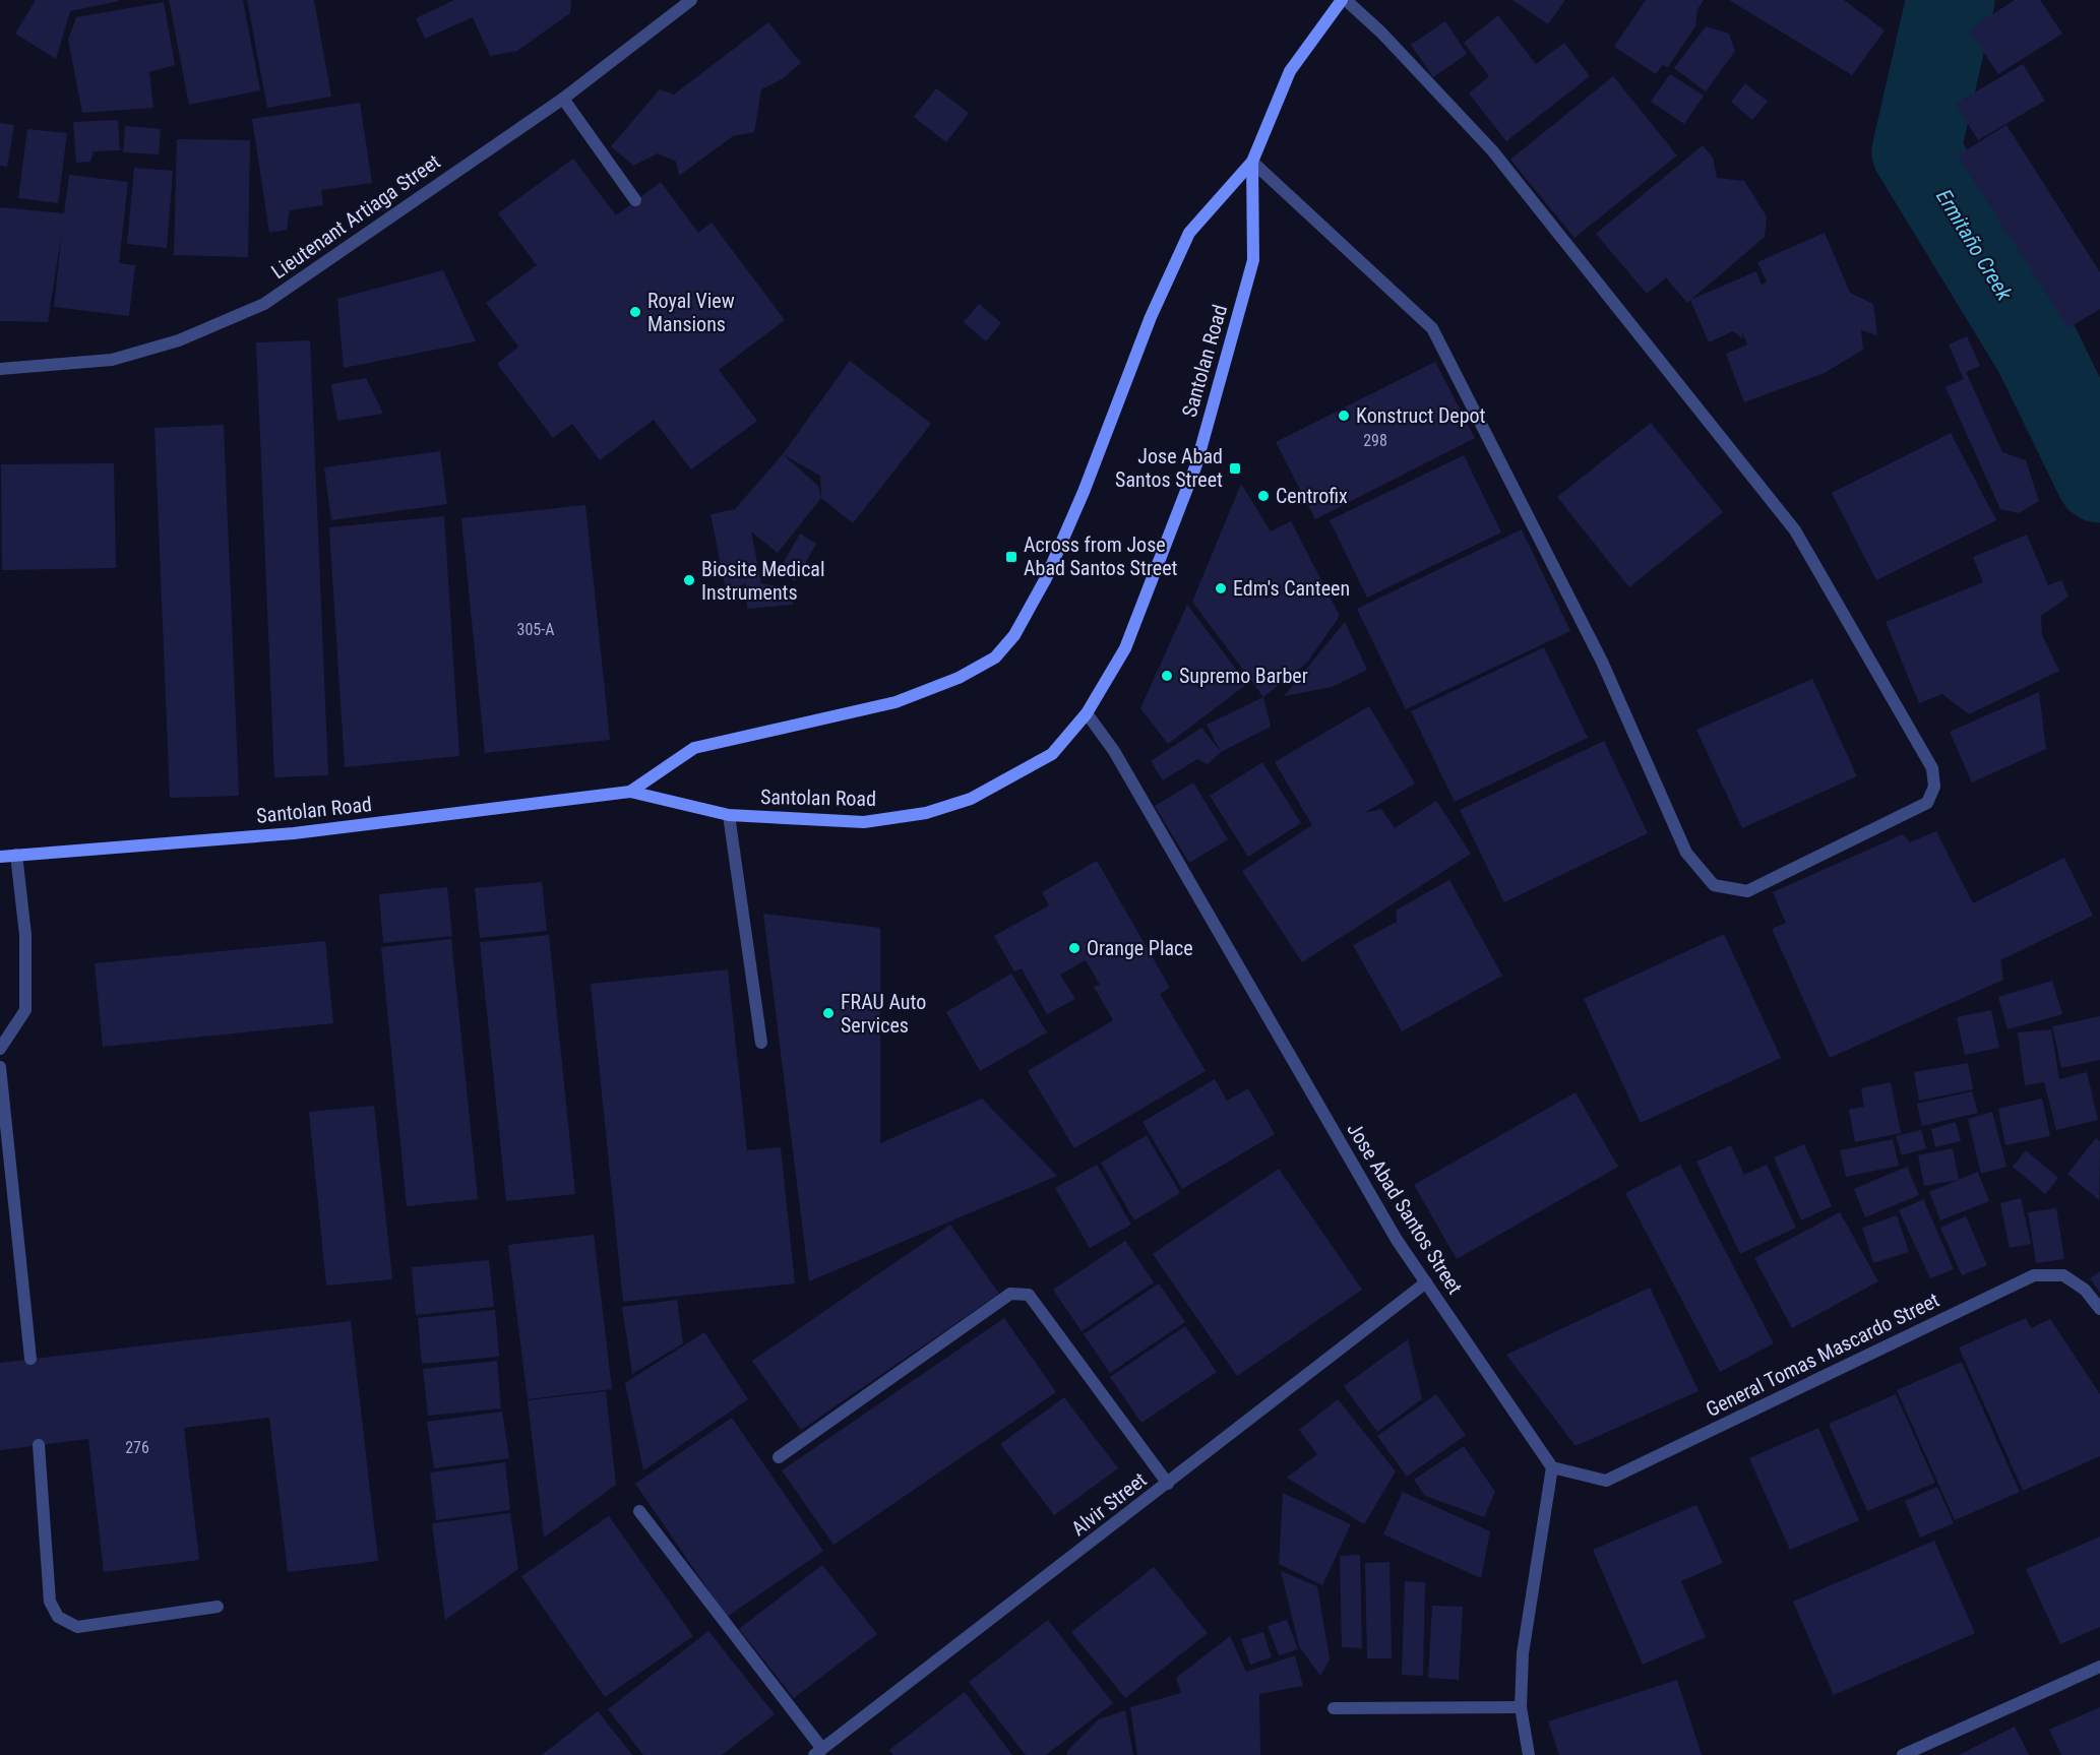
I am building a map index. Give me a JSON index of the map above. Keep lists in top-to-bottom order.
{
  "streets": {
    "main road": ["Santolan Road"],
    "street": [
      "Lieutenant Artiaga Street",
      "Jose Abad Santos Street",
      "General Tomas Mascardo Street",
      "Alvir Street"
    ]
  },
  "crossings": [
    ["Santolan Road", "Jose Abad Santos Street"],
    ["Jose Abad Santos Street", "General Tomas Mascardo Street"],
    ["Jose Abad Santos Street", "Alvir Street"]
  ],
  "water": ["Ermitaño Creek"],
  "places": {
    "other": [
      "Royal View Mansions",
      "Konstruct Depot",
      "Centrofix",
      "Biosite Medical Instruments",
      "Edm's Canteen",
      "Supremo Barber",
      "Orange Place",
      "FRAU Auto Services"
    ],
    "transit": ["Jose Abad Santos Street", "Across from Jose Abad Santos Street"]
  },
  "house_numbers": ["298", "305-A", "276"]
}
